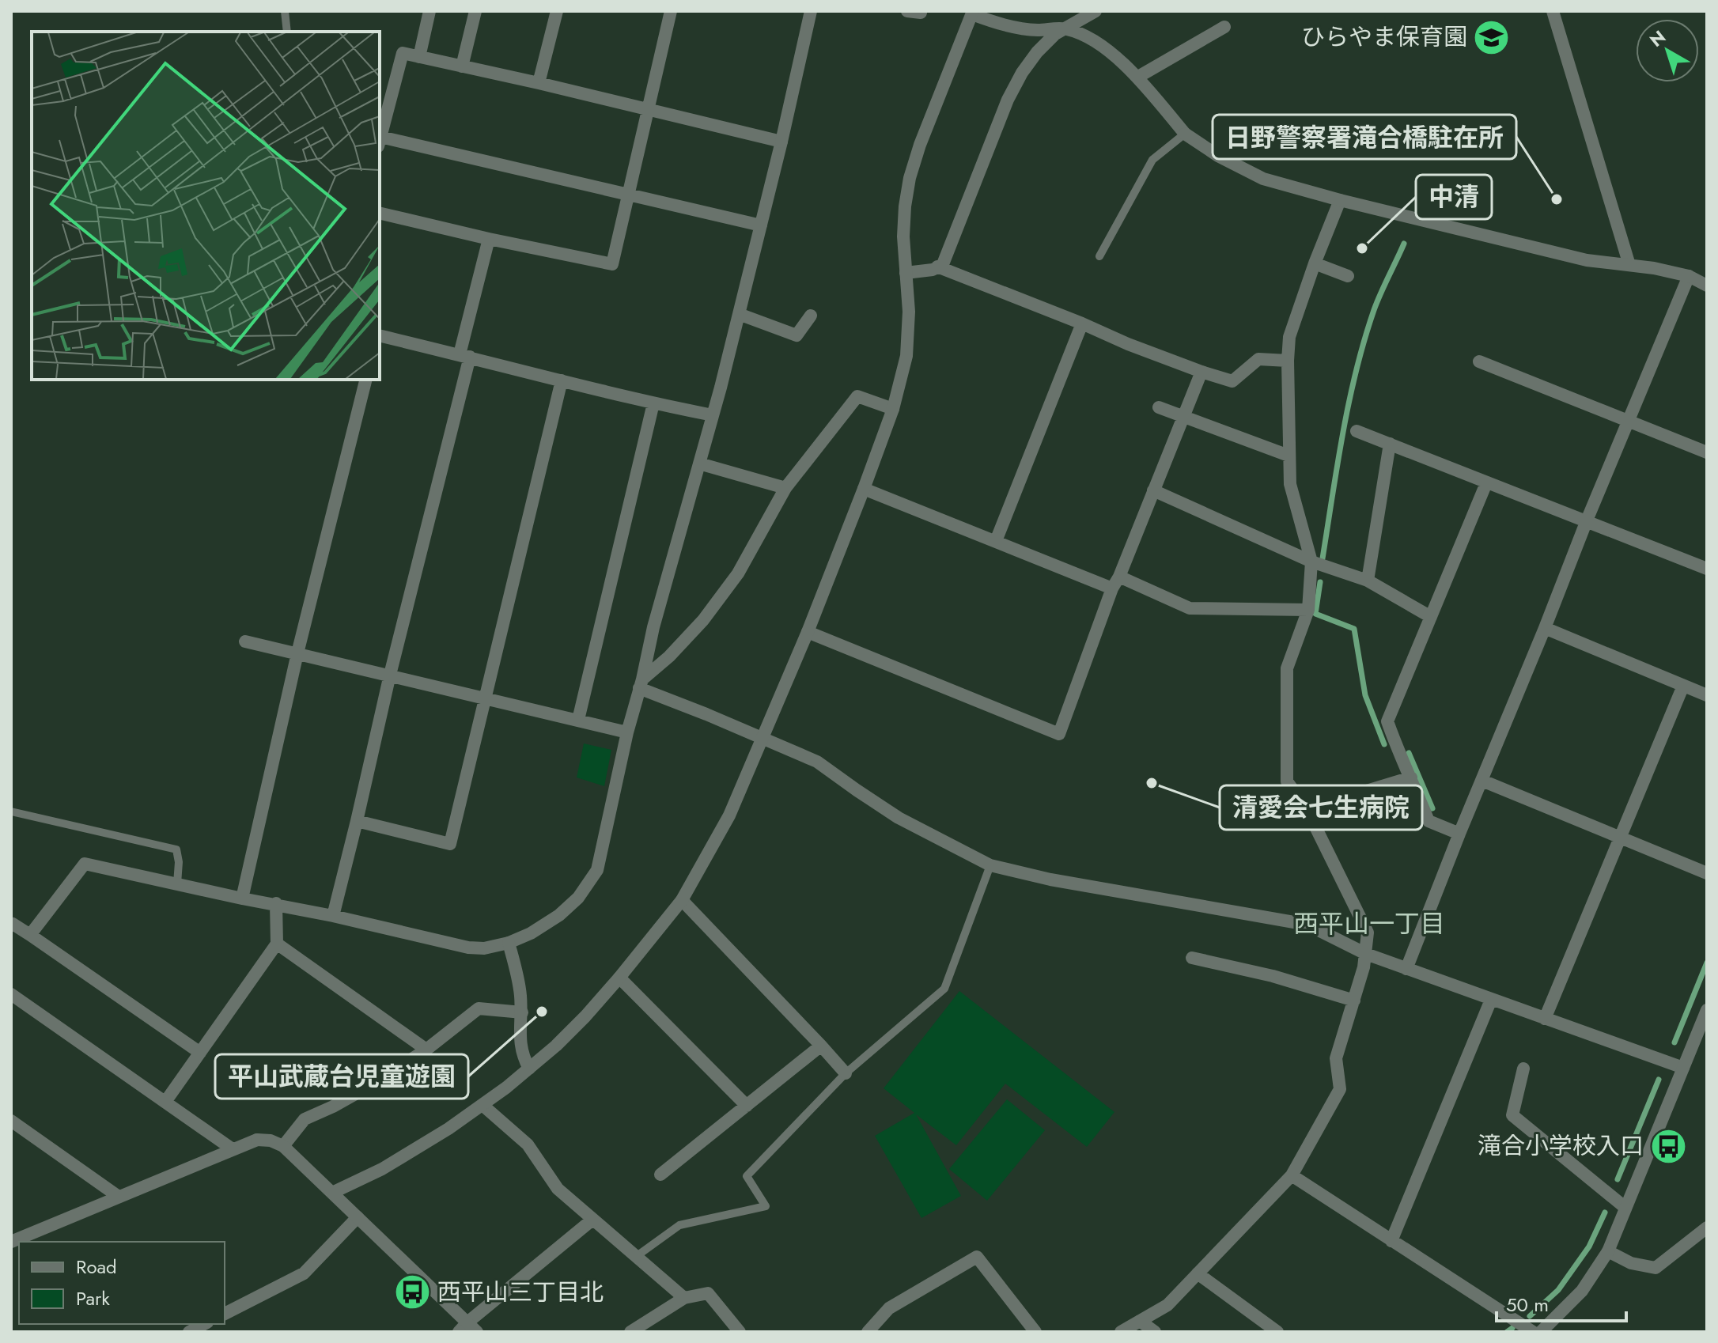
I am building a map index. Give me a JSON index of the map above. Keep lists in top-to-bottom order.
{
  "districts": ["西平山一丁目"],
  "places": {
    "school or university": ["ひらやま保育園"],
    "other": [
      "日野警察署滝合橋駐在所",
      "中清",
      "清愛会七生病院",
      "平山武蔵台児童遊園"
    ],
    "bus stop": ["滝合小学校入口", "西平山三丁目北"]
  },
  "legend": ["Road", "Park"],
  "scale_bar": "50 m",
  "north": "top left"
}
